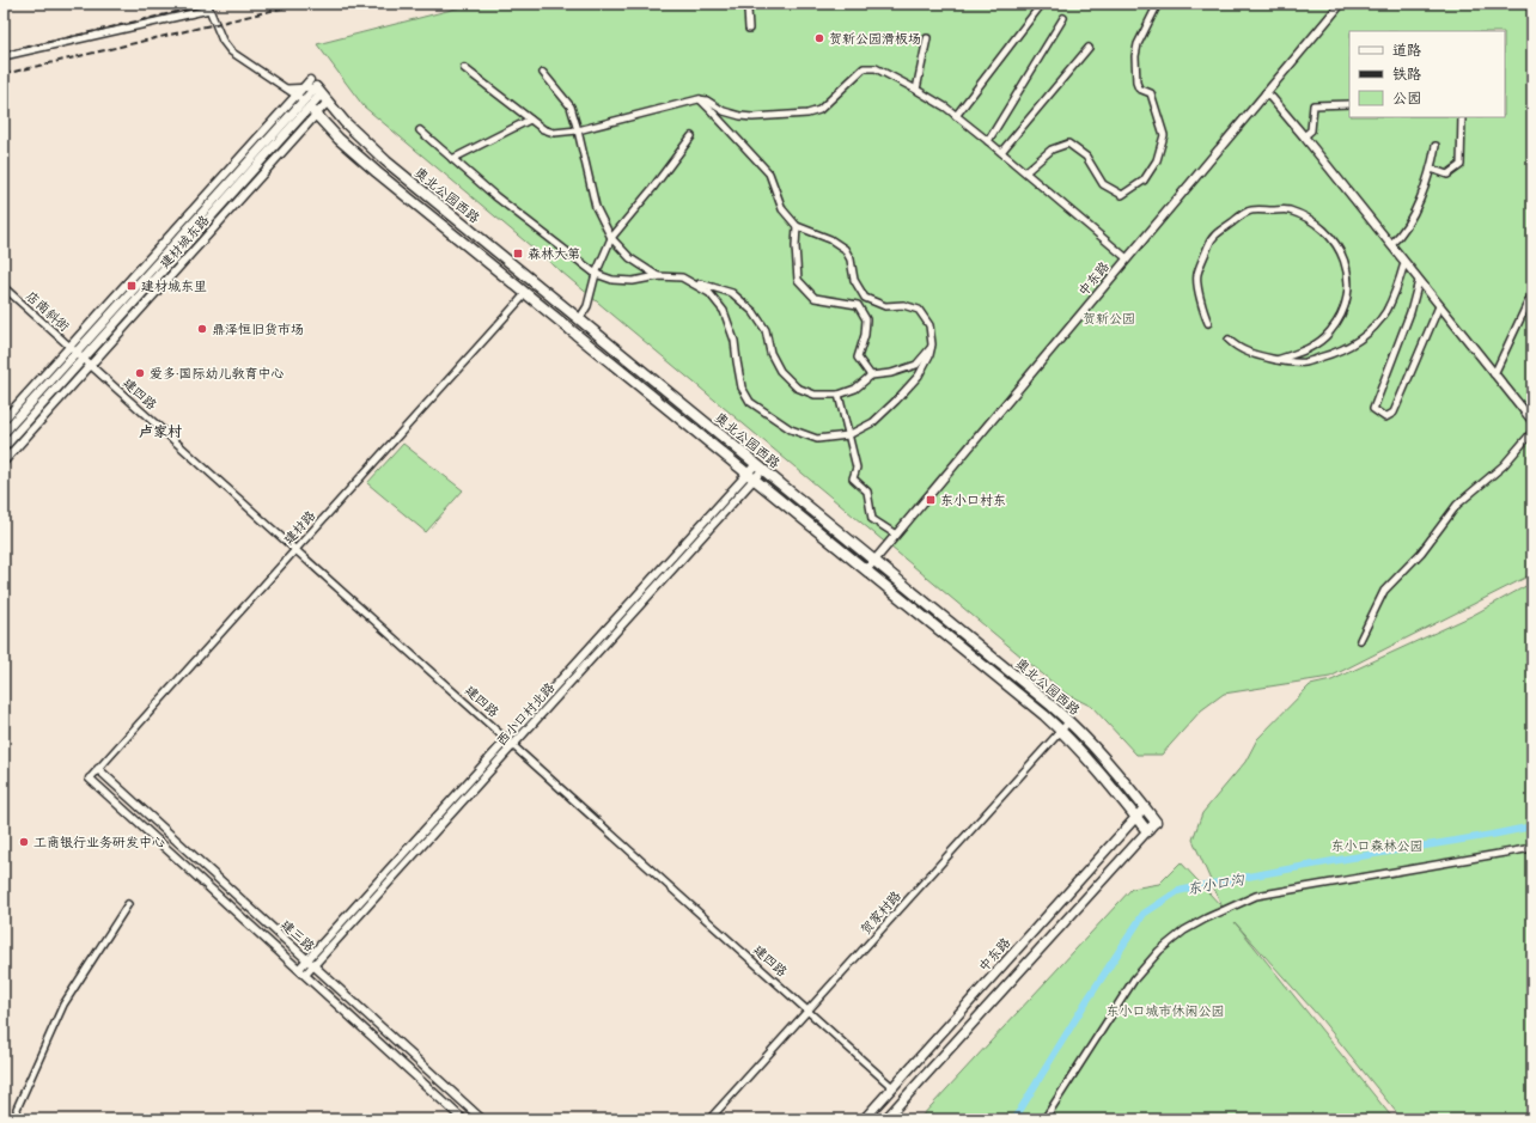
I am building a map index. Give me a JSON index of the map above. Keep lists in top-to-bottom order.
{
  "streets": {
    "main road": ["奥北公园西路", "建材城东路", "中东路"],
    "street": [
      "店南斜街",
      "建四路",
      "建材路",
      "西小口村北路",
      "贺家村路",
      "建三路"
    ]
  },
  "crossings": [
    ["奥北公园西路", "建材城东路"],
    ["奥北公园西路", "中东路"],
    ["奥北公园西路", "建材路"],
    ["奥北公园西路", "西小口村北路"],
    ["奥北公园西路", "贺家村路"],
    ["建材城东路", "店南斜街"],
    ["建材城东路", "建四路"],
    ["中东路", "建四路"],
    ["店南斜街", "建四路"],
    ["建四路", "建材路"],
    ["建四路", "西小口村北路"],
    ["建四路", "贺家村路"],
    ["建材路", "建三路"],
    ["西小口村北路", "建三路"]
  ],
  "districts": ["卢家村"],
  "water": ["东小口沟"],
  "parks": ["贺新公园", "东小口森林公园", "东小口城市休闲公园"],
  "places": {
    "other": [
      "贺新公园滑板场",
      "鼎泽恒旧货市场",
      "爱多·国际幼儿教育中心",
      "工商银行业务研发中心"
    ],
    "transit": ["森林大第", "建材城东里", "东小口村东"]
  },
  "legend": ["道路", "铁路", "公园"]
}
